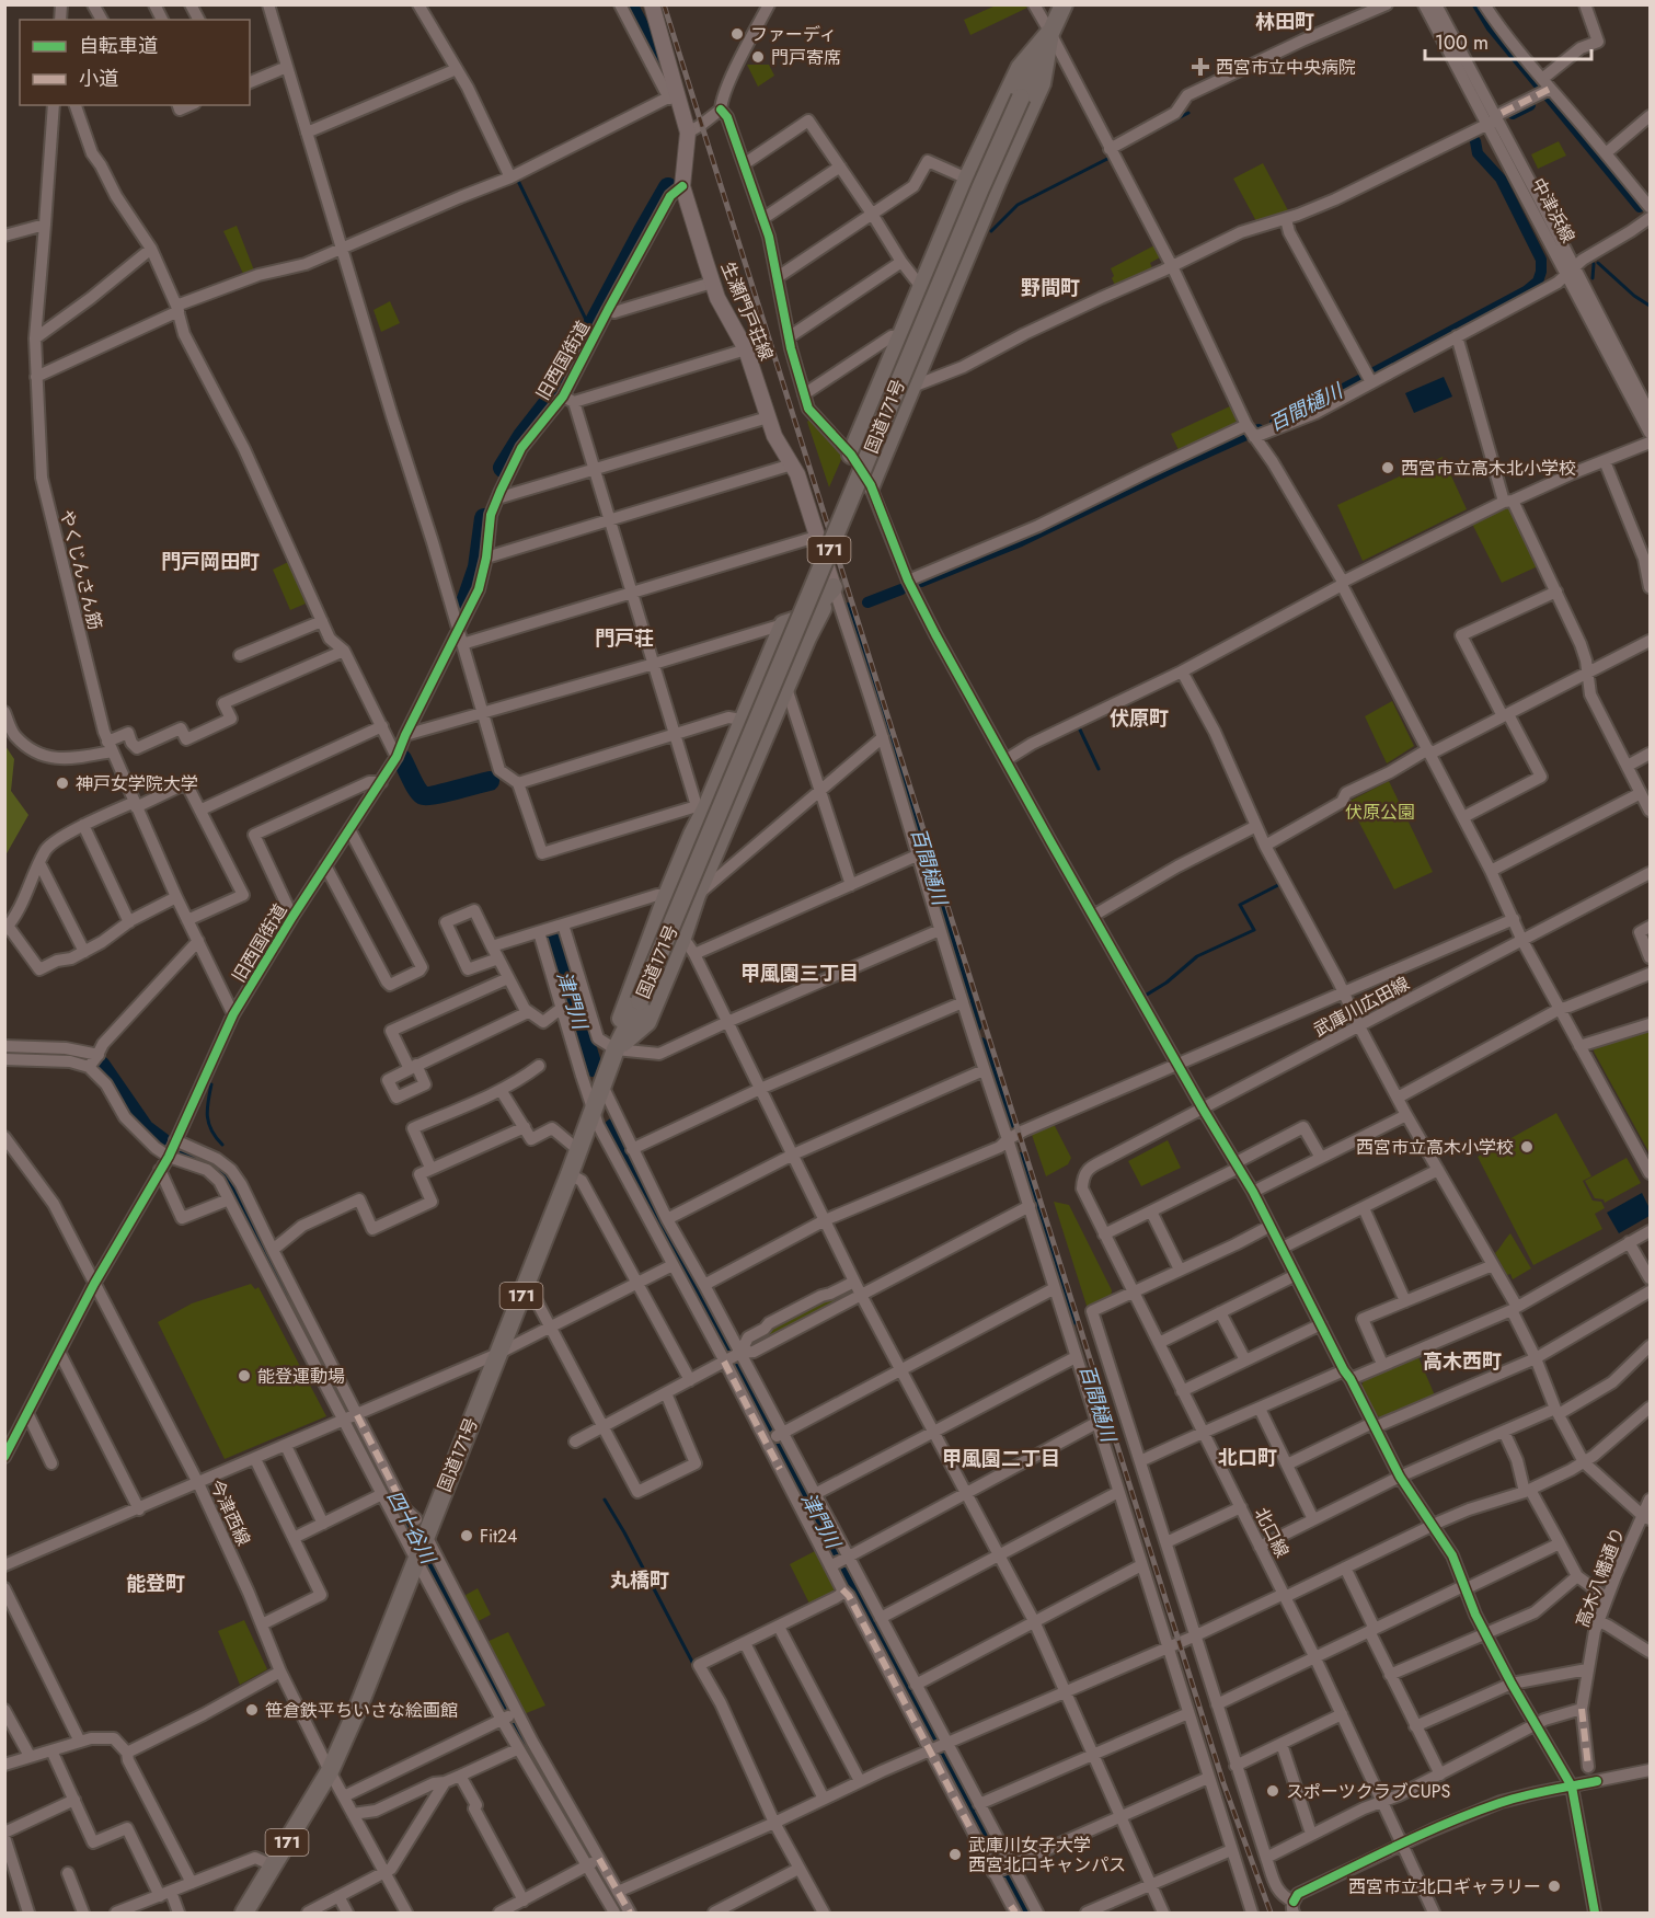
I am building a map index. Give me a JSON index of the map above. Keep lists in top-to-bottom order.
{
  "streets": {
    "highway": ["国道171号", "171"],
    "main road": ["生瀬門戸荘線"],
    "street": [
      "中津浜線",
      "旧西国街道",
      "やくじんさん筋",
      "武庫川広田線",
      "今津西線",
      "北口線",
      "高木八幡通り"
    ]
  },
  "crossings": [
    ["生瀬門戸荘線", "旧西国街道"],
    ["生瀬門戸荘線", "171"],
    ["旧西国街道", "やくじんさん筋"],
    ["旧西国街道", "今津西線"],
    ["国道171号", "171"],
    ["国道171号", "今津西線"],
    ["武庫川広田線", "北口線"]
  ],
  "districts": [
    "林田町",
    "野間町",
    "門戸岡田町",
    "門戸荘",
    "伏原町",
    "甲風園三丁目",
    "高木西町",
    "北口町",
    "甲風園二丁目",
    "丸橋町",
    "能登町"
  ],
  "water": ["百間樋川", "津門川", "四十谷川"],
  "parks": ["伏原公園"],
  "places": {
    "other": [
      "ファーディ",
      "門戸寄席",
      "西宮市立高木北小学校",
      "神戸女学院大学",
      "西宮市立高木小学校",
      "能登運動場",
      "Fit24",
      "笹倉鉄平ちいさな絵画館",
      "スポーツクラブCUPS",
      "武庫川女子大学 西宮北口キャンパス",
      "西宮市立北口ギャラリー"
    ],
    "health": ["西宮市立中央病院"]
  },
  "legend": ["自転車道", "小道"],
  "scale_bar": "100 m"
}
